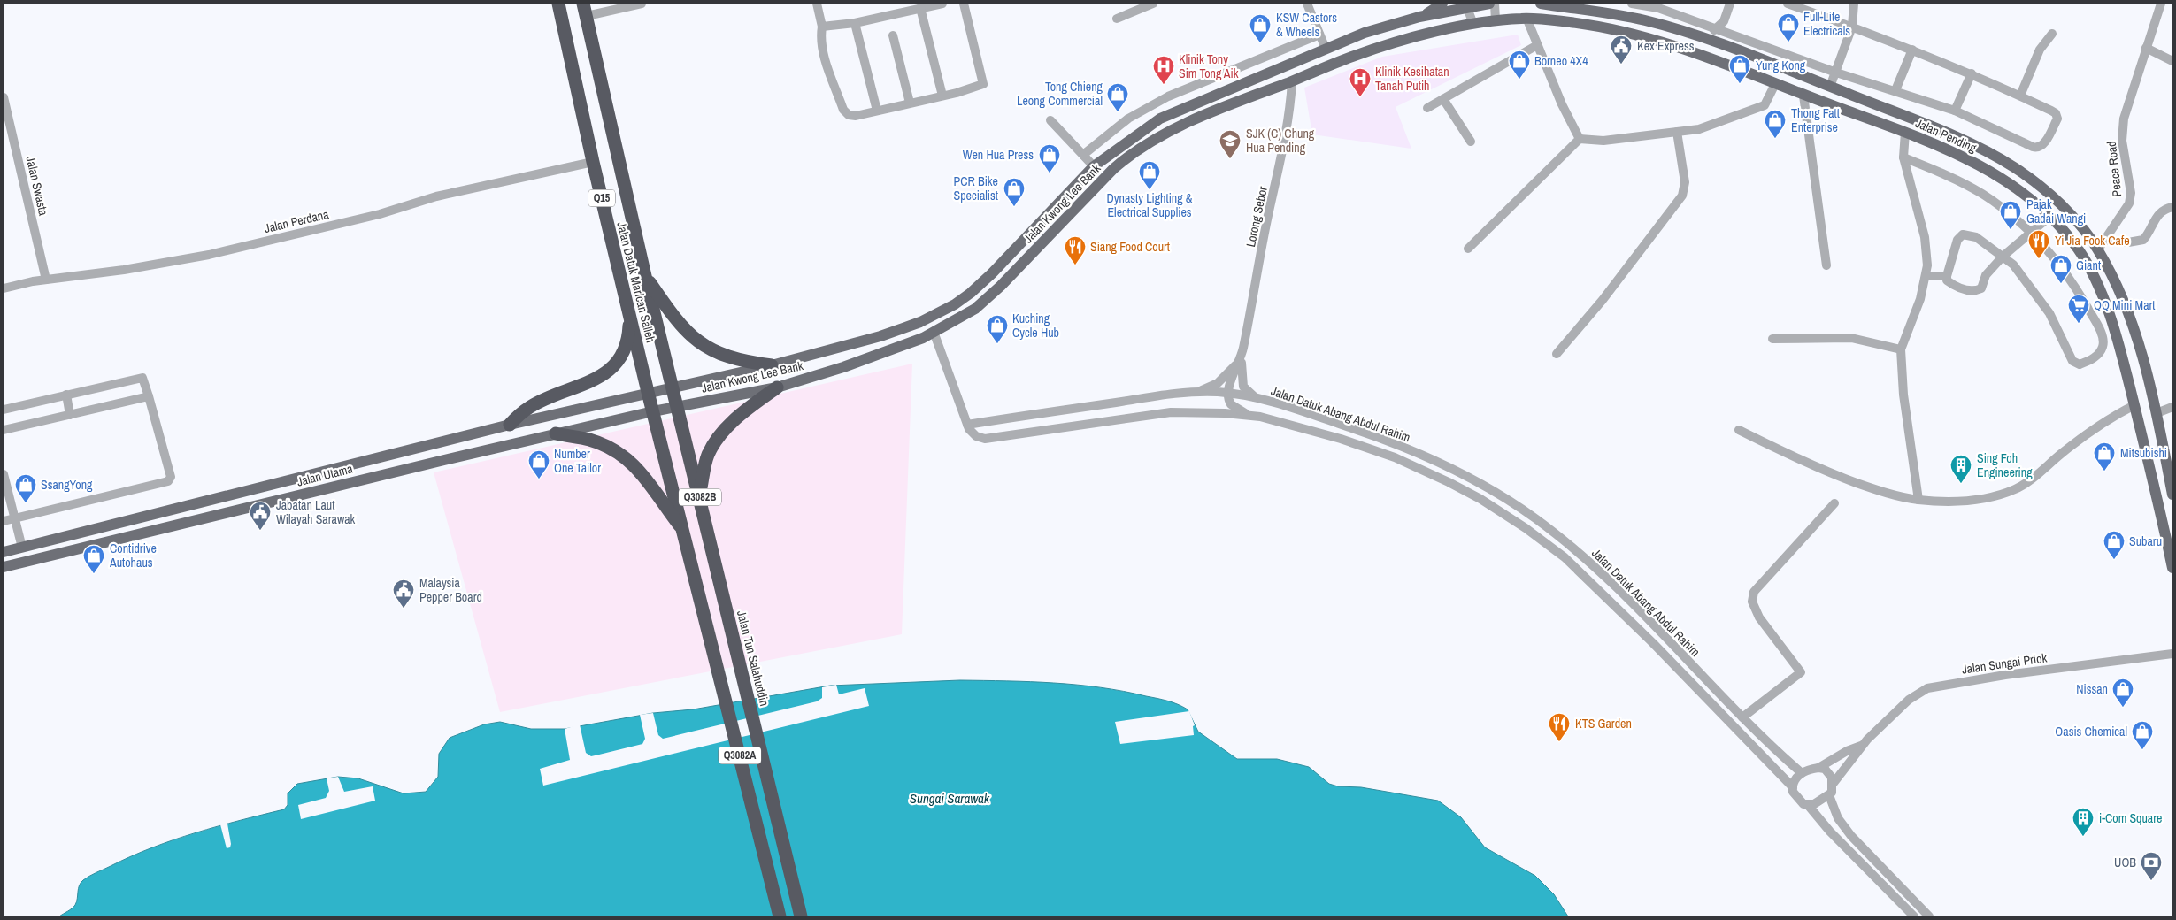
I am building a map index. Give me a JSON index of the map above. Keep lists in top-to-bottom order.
{
  "streets": {
    "highway": [
      "Q15",
      "Jalan Datuk Marican Salleh",
      "Q3082B",
      "Jalan Tun Salahuddin",
      "Q3082A"
    ],
    "main road": ["Jalan Pending", "Jalan Kwong Lee Bank", "Jalan Utama"],
    "street": [
      "Peace Road",
      "Jalan Swasta",
      "Lorong Sebor",
      "Jalan Perdana",
      "Jalan Datuk Abang Abdul Rahim",
      "Jalan Sungai Priok"
    ]
  },
  "crossings": [
    ["Jalan Pending", "Peace Road"],
    ["Jalan Pending", "Jalan Kwong Lee Bank"],
    ["Jalan Swasta", "Jalan Perdana"],
    ["Jalan Kwong Lee Bank", "Lorong Sebor"],
    ["Jalan Kwong Lee Bank", "Jalan Datuk Marican Salleh"],
    ["Jalan Kwong Lee Bank", "Jalan Utama"],
    ["Jalan Kwong Lee Bank", "Jalan Tun Salahuddin"],
    ["Jalan Kwong Lee Bank", "Q3082A"],
    ["Jalan Perdana", "Jalan Datuk Marican Salleh"],
    ["Jalan Datuk Marican Salleh", "Jalan Utama"],
    ["Jalan Datuk Marican Salleh", "Jalan Tun Salahuddin"],
    ["Jalan Datuk Marican Salleh", "Q3082A"],
    ["Jalan Utama", "Q3082A"]
  ],
  "water": ["Sungai Sarawak"],
  "places": {
    "shop": [
      "Full-Lite Electricals",
      "KSW Castors & Wheels",
      "Borneo 4X4",
      "Yung Kong",
      "Tong Chieng Leong Commercial",
      "Thong Fatt Enterprise",
      "Wen Hua Press",
      "Dynasty Lighting & Electrical Supplies",
      "PCR Bike Specialist",
      "Pajak Gadai Wangi",
      "Giant",
      "Kuching Cycle Hub",
      "Mitsubishi",
      "Number One Tailor",
      "SsangYong",
      "Subaru",
      "Contidrive Autohaus",
      "Nissan",
      "Oasis Chemical"
    ],
    "public building": ["Kex Express", "Jabatan Laut Wilayah Sarawak", "Malaysia Pepper Board"],
    "hospital": ["Klinik Tony Sim Tong Aik", "Klinik Kesihatan Tanah Putih"],
    "school or university": ["SJK (C) Chung Hua Pending"],
    "restaurant": ["Yi Jia Fook Cafe", "Siang Food Court", "KTS Garden"],
    "supermarket": ["QQ Mini Mart"],
    "building": ["Sing Foh Engineering", "i-Com Square"],
    "bank": ["UOB"]
  }
}
